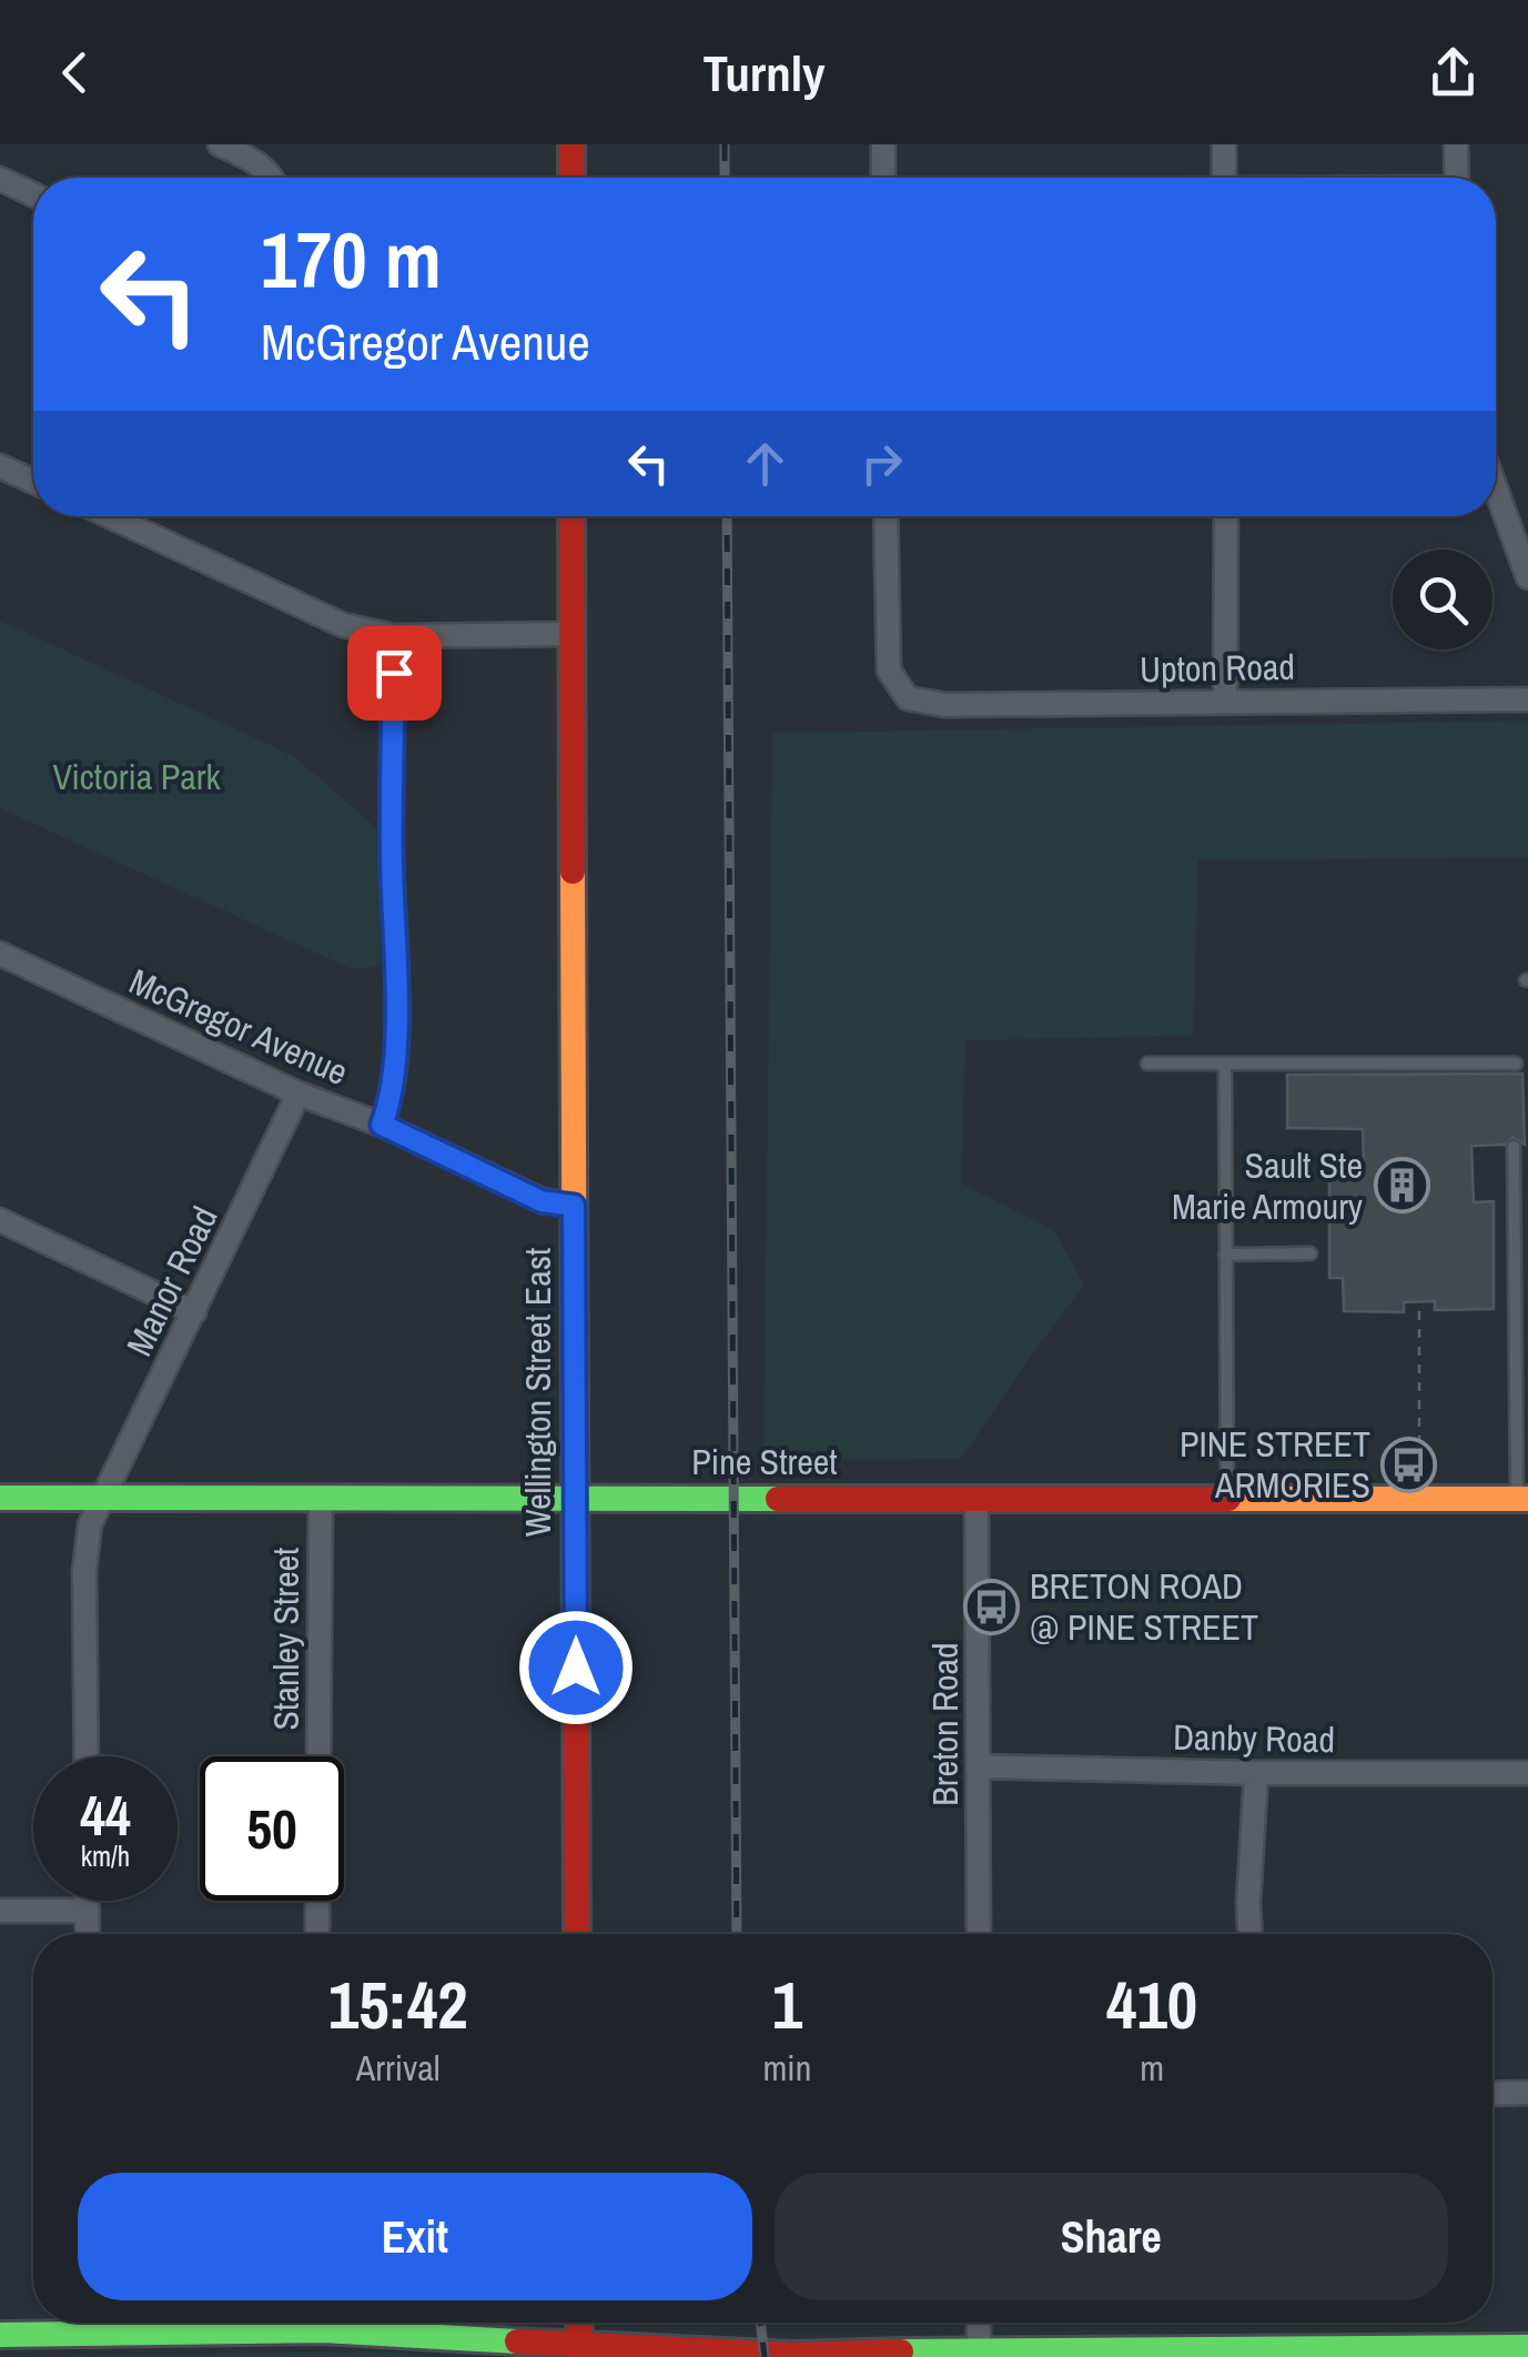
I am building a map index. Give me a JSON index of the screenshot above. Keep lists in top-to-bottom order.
{
  "streets": {
    "street": [
      "Upton Road",
      "McGregor Avenue",
      "Manor Road",
      "Wellington Street East",
      "Pine Street",
      "Stanley Street",
      "Breton Road",
      "Danby Road"
    ]
  },
  "crossings": [
    ["McGregor Avenue", "Manor Road"],
    ["McGregor Avenue", "Wellington Street East"],
    ["Manor Road", "Pine Street"],
    ["Wellington Street East", "Pine Street"],
    ["Pine Street", "Stanley Street"],
    ["Pine Street", "Breton Road"],
    ["Breton Road", "Danby Road"]
  ],
  "parks": ["Victoria Park"],
  "places": {
    "building": ["Sault Ste Marie Armoury"],
    "bus stop": ["PINE STREET ARMORIES", "BRETON ROAD @ PINE STREET"]
  },
  "page": {
    "header": "Turnly",
    "turn": ["170 m", "McGregor Avenue"],
    "speed": "44 km/h",
    "limit": "50",
    "eta": [
      "15:42",
      "Arrival",
      "1",
      "min",
      "410",
      "m"
    ],
    "buttons": ["Exit", "Share"]
  }
}
